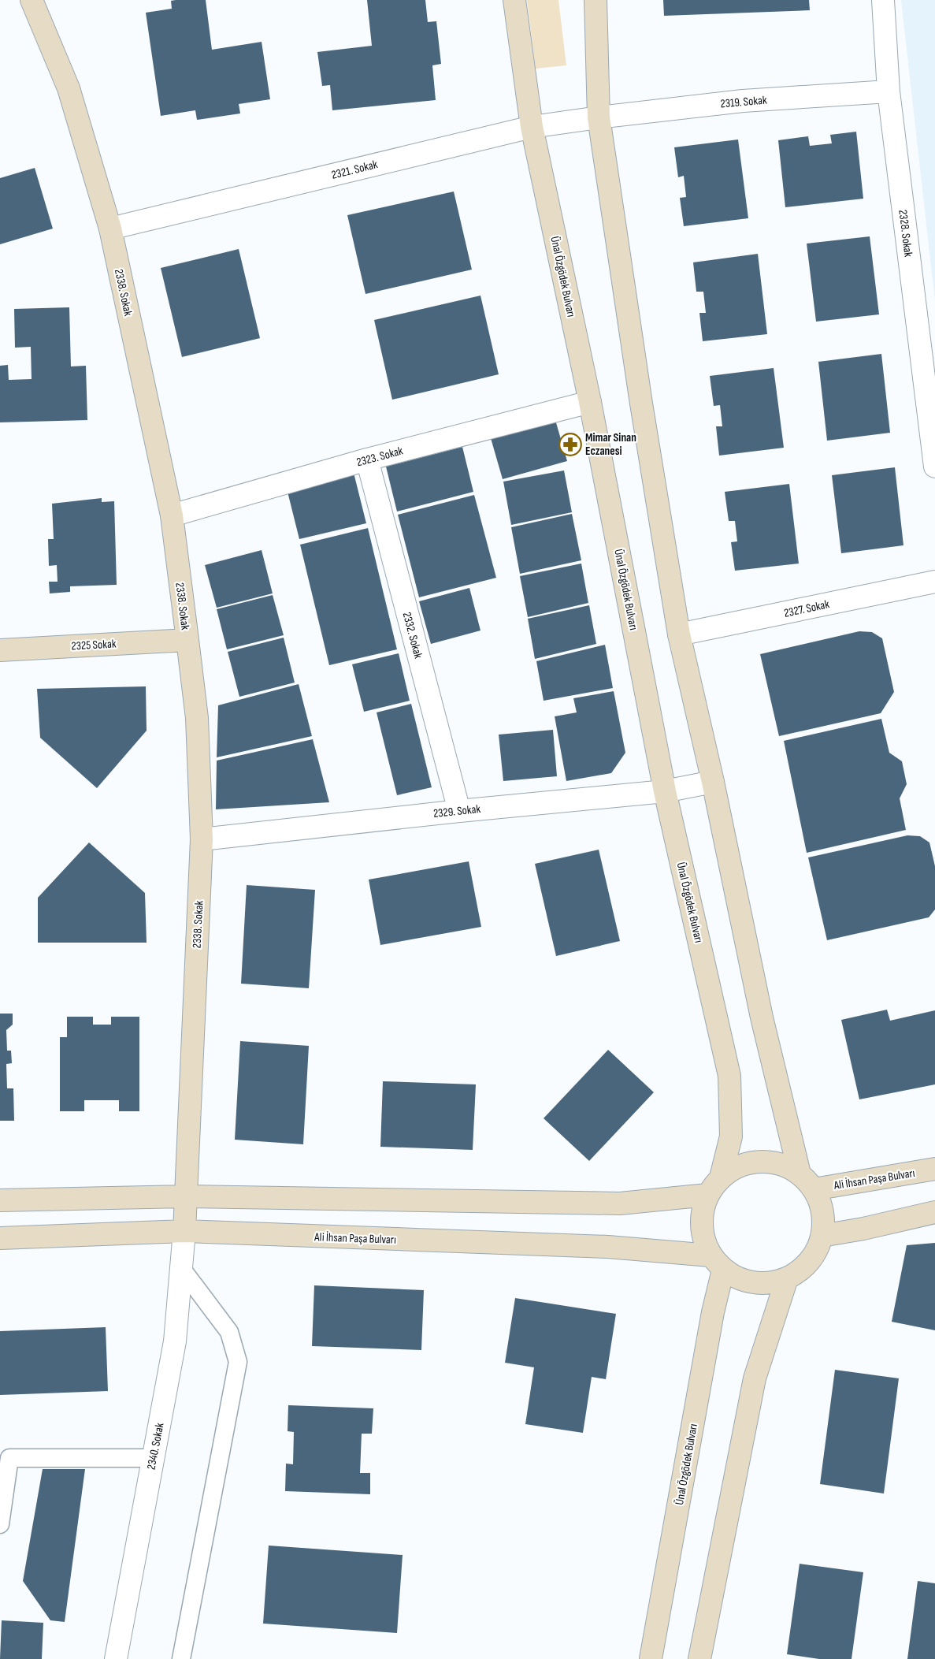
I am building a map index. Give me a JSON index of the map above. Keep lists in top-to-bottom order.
{
  "streets": {
    "main road": [
      "Ünal Özgödek Bulvarı",
      "2338. Sokak",
      "2325 Sokak",
      "Ali İhsan Paşa Bulvarı"
    ],
    "street": [
      "2319. Sokak",
      "2321. Sokak",
      "2328. Sokak",
      "2323. Sokak",
      "2327. Sokak",
      "2332. Sokak",
      "2329. Sokak",
      "2340. Sokak"
    ]
  },
  "crossings": [
    ["2319. Sokak", "2321. Sokak"],
    ["2319. Sokak", "2328. Sokak"],
    ["2321. Sokak", "Ünal Özgödek Bulvarı"],
    ["2321. Sokak", "2338. Sokak"],
    ["Ünal Özgödek Bulvarı", "2323. Sokak"],
    ["Ünal Özgödek Bulvarı", "2329. Sokak"],
    ["Ünal Özgödek Bulvarı", "Ali İhsan Paşa Bulvarı"],
    ["2338. Sokak", "2323. Sokak"],
    ["2338. Sokak", "2325 Sokak"],
    ["2338. Sokak", "2329. Sokak"],
    ["2338. Sokak", "Ali İhsan Paşa Bulvarı"],
    ["2338. Sokak", "2340. Sokak"],
    ["2323. Sokak", "2332. Sokak"],
    ["2332. Sokak", "2329. Sokak"],
    ["Ali İhsan Paşa Bulvarı", "2340. Sokak"]
  ],
  "places": {
    "pharmacy": ["Mimar Sinan Eczanesi"]
  }
}
